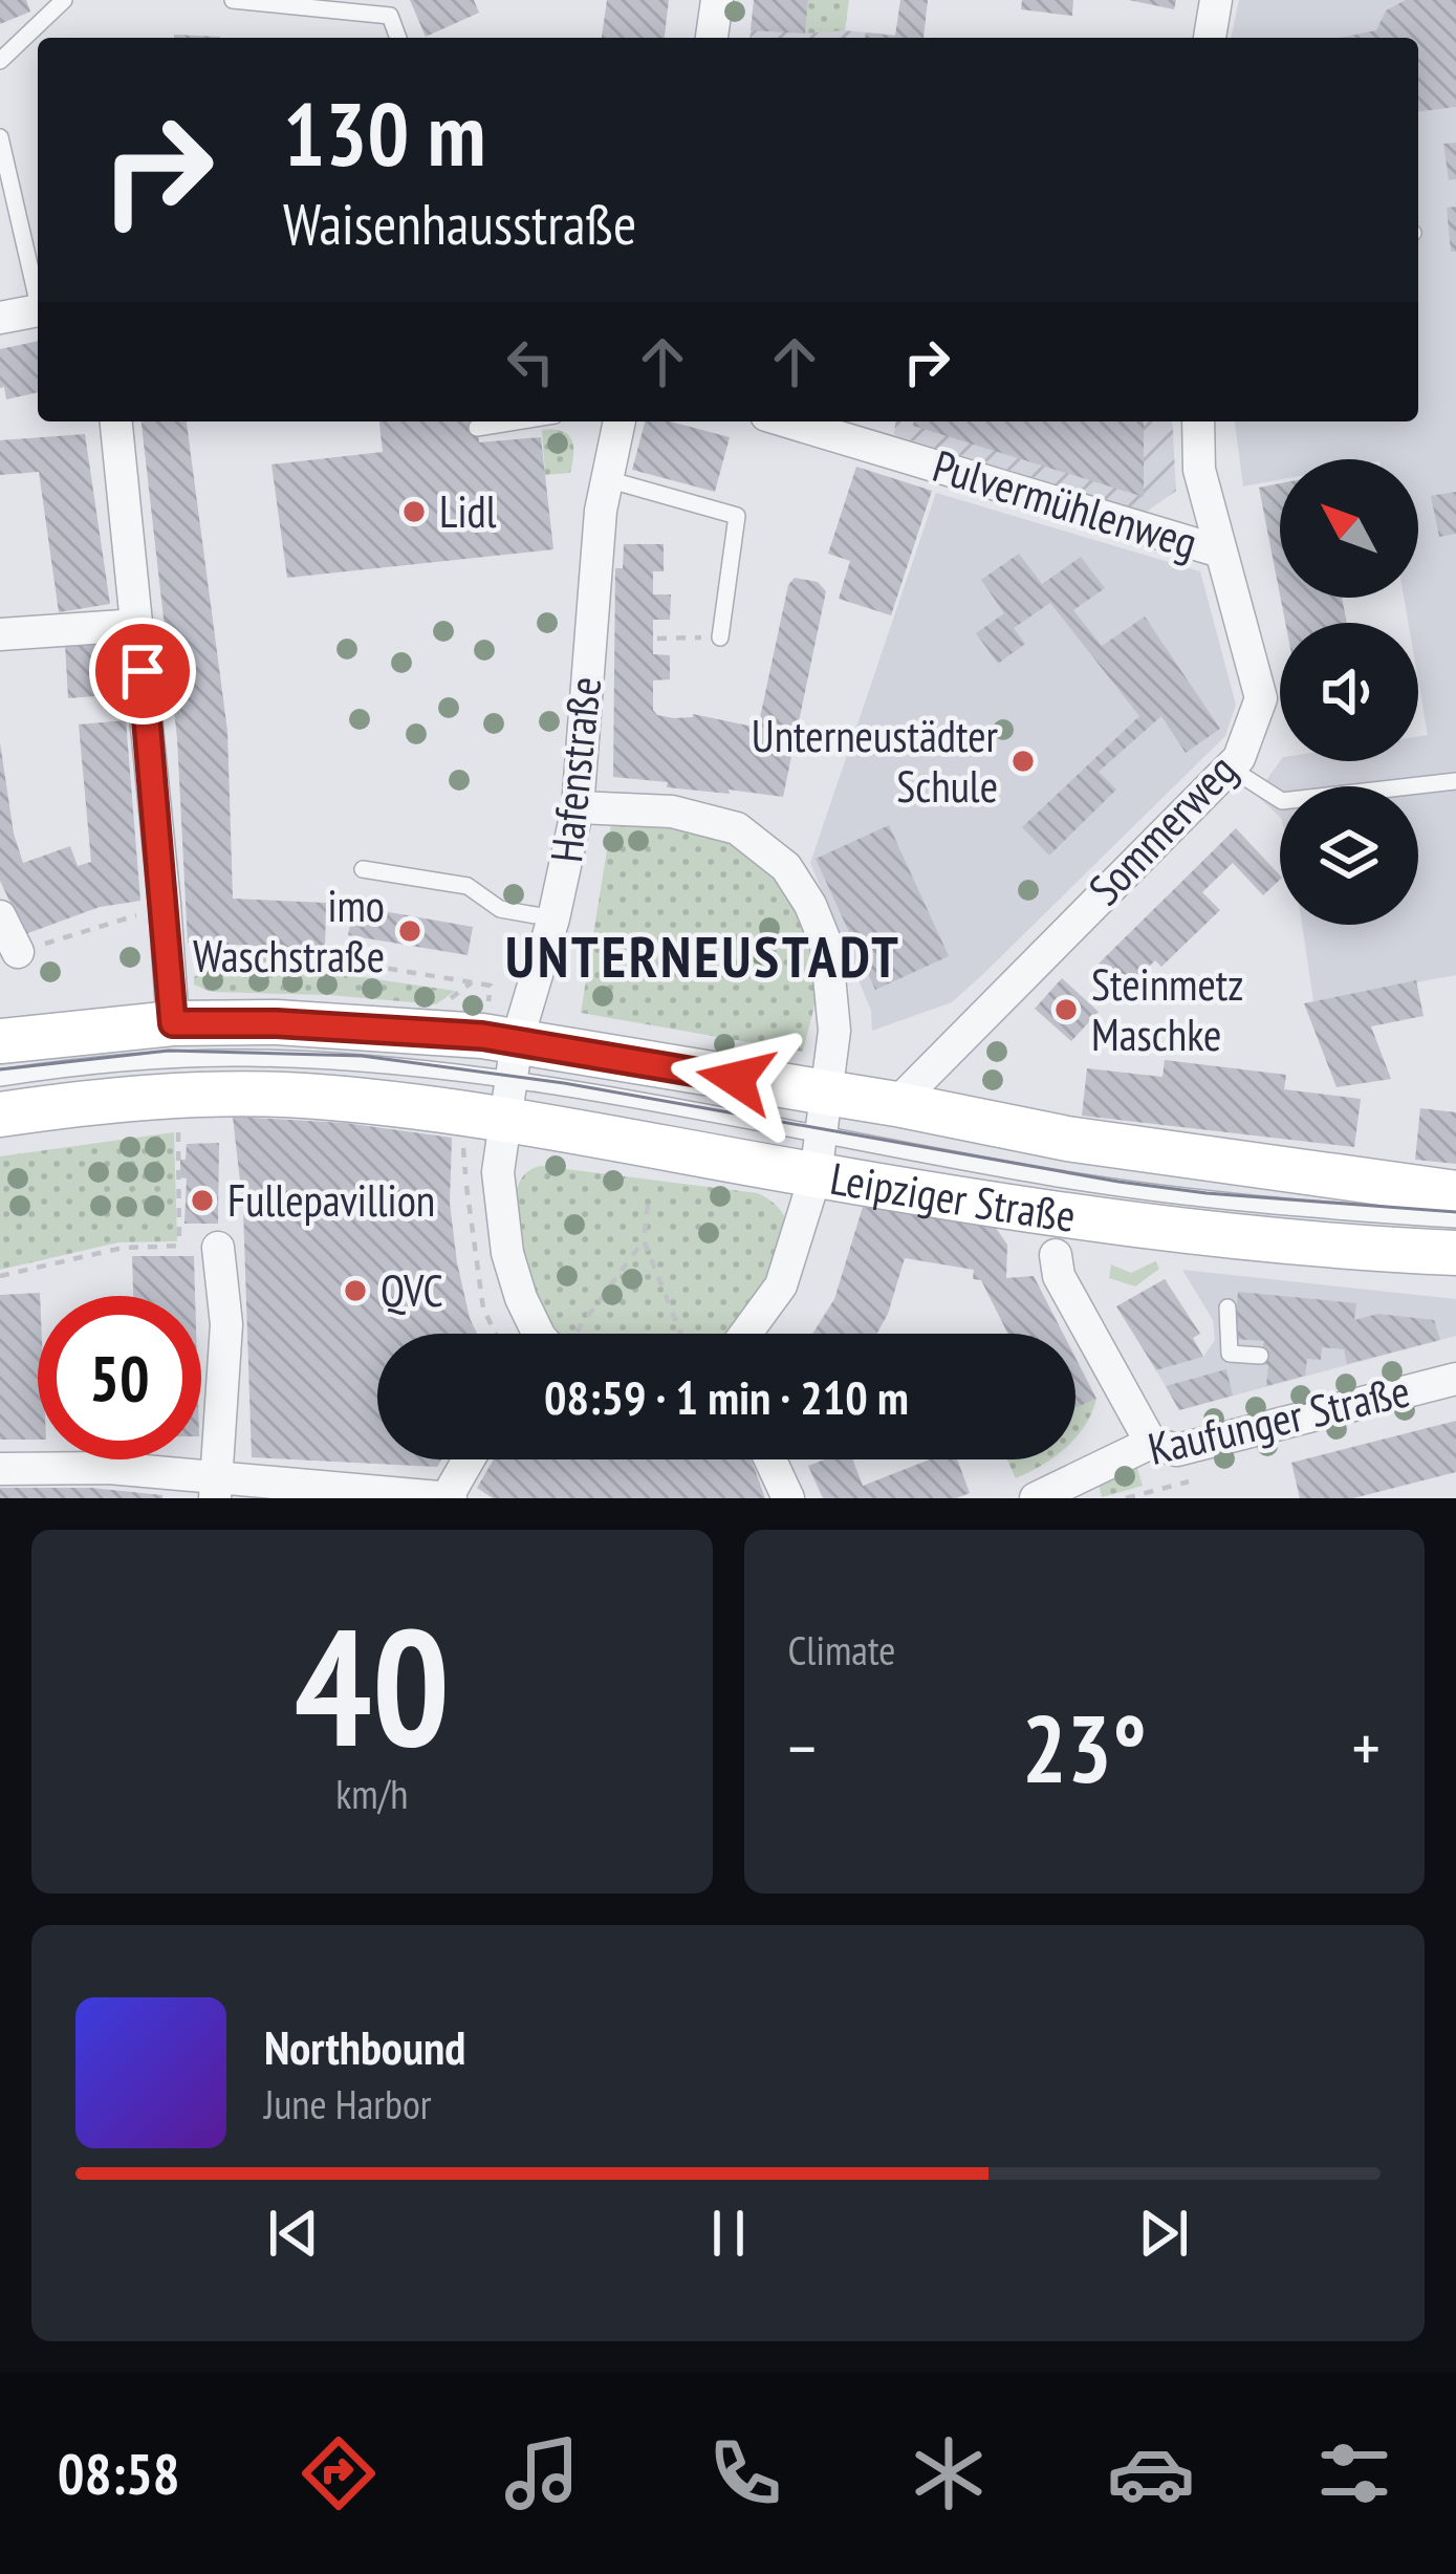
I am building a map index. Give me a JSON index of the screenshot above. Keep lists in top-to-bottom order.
{
  "streets": {
    "main road": ["Leipziger Straße"],
    "street": [
      "Pulvermühlenweg",
      "Hafenstraße",
      "Sommerweg",
      "Kaufunger Straße"
    ]
  },
  "crossings": [
    ["Pulvermühlenweg", "Sommerweg"],
    ["Hafenstraße", "Leipziger Straße"],
    ["Sommerweg", "Leipziger Straße"]
  ],
  "districts": ["UNTERNEUSTADT"],
  "places": [
    "Lidl",
    "Unterneustädter Schule",
    "imo Waschstraße",
    "Steinmetz Maschke",
    "Fullepavillion",
    "QVC"
  ],
  "north": "top left",
  "page": {
    "turn": ["130 m", "Waisenhausstraße"],
    "limit": "50",
    "trip": "08:59 · 1 min · 210 m",
    "tile": [
      ["40", "km/h"],
      "Climate"
    ],
    "heat": ["−", "23°", "+"],
    "song": ["Northbound", "June Harbor"],
    "tabs": "08:58"
  }
}
